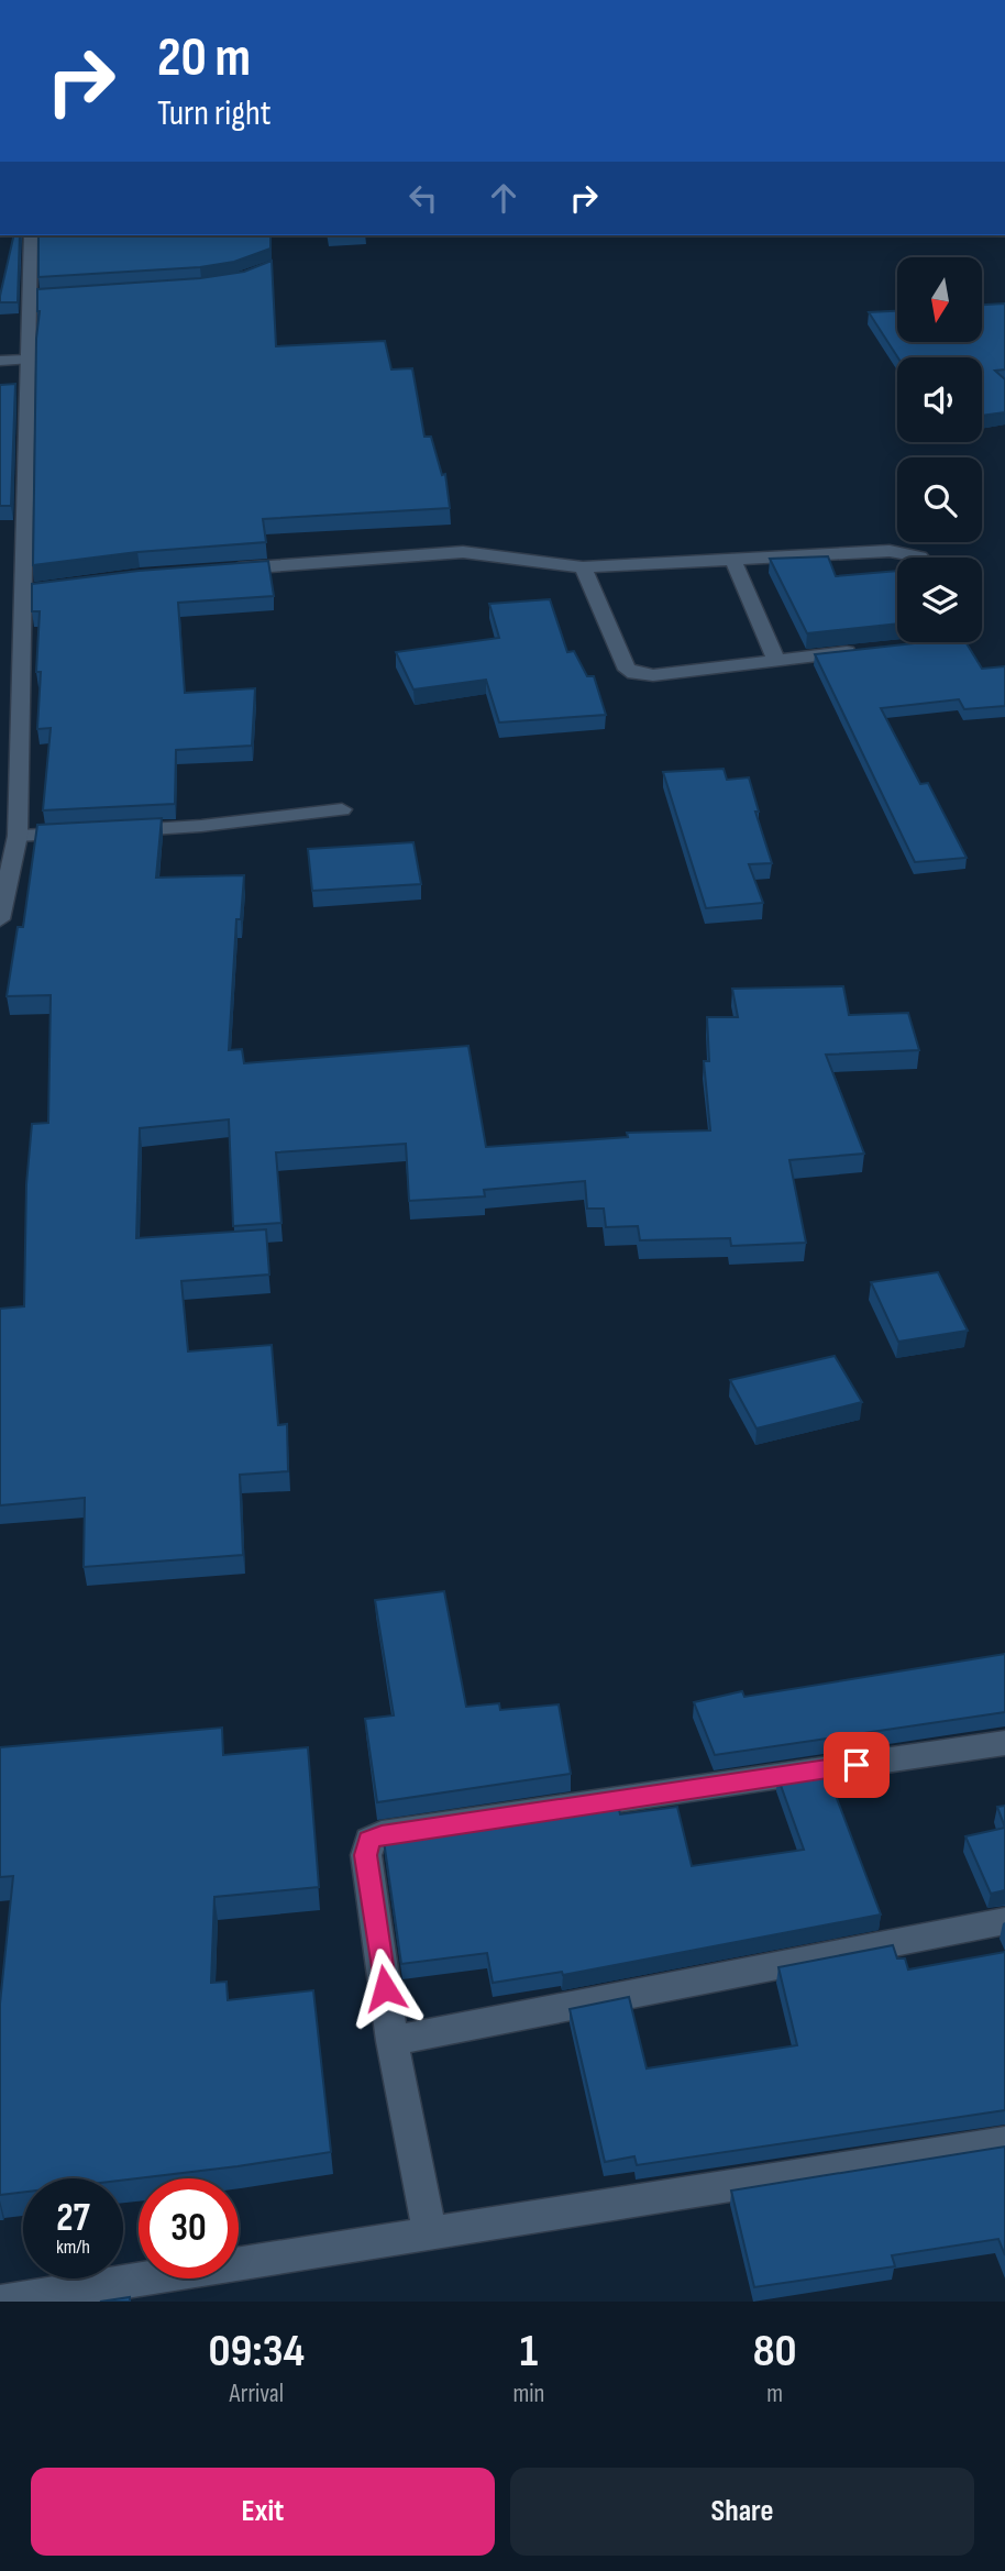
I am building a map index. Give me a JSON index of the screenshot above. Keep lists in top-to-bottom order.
{
  "north": "bottom",
  "page": {
    "turn": ["20 m", "Turn right"],
    "speed": "27 km/h",
    "limit": "30",
    "eta": [
      "09:34",
      "Arrival",
      "1",
      "min",
      "80",
      "m"
    ],
    "buttons": ["Exit", "Share"]
  }
}
